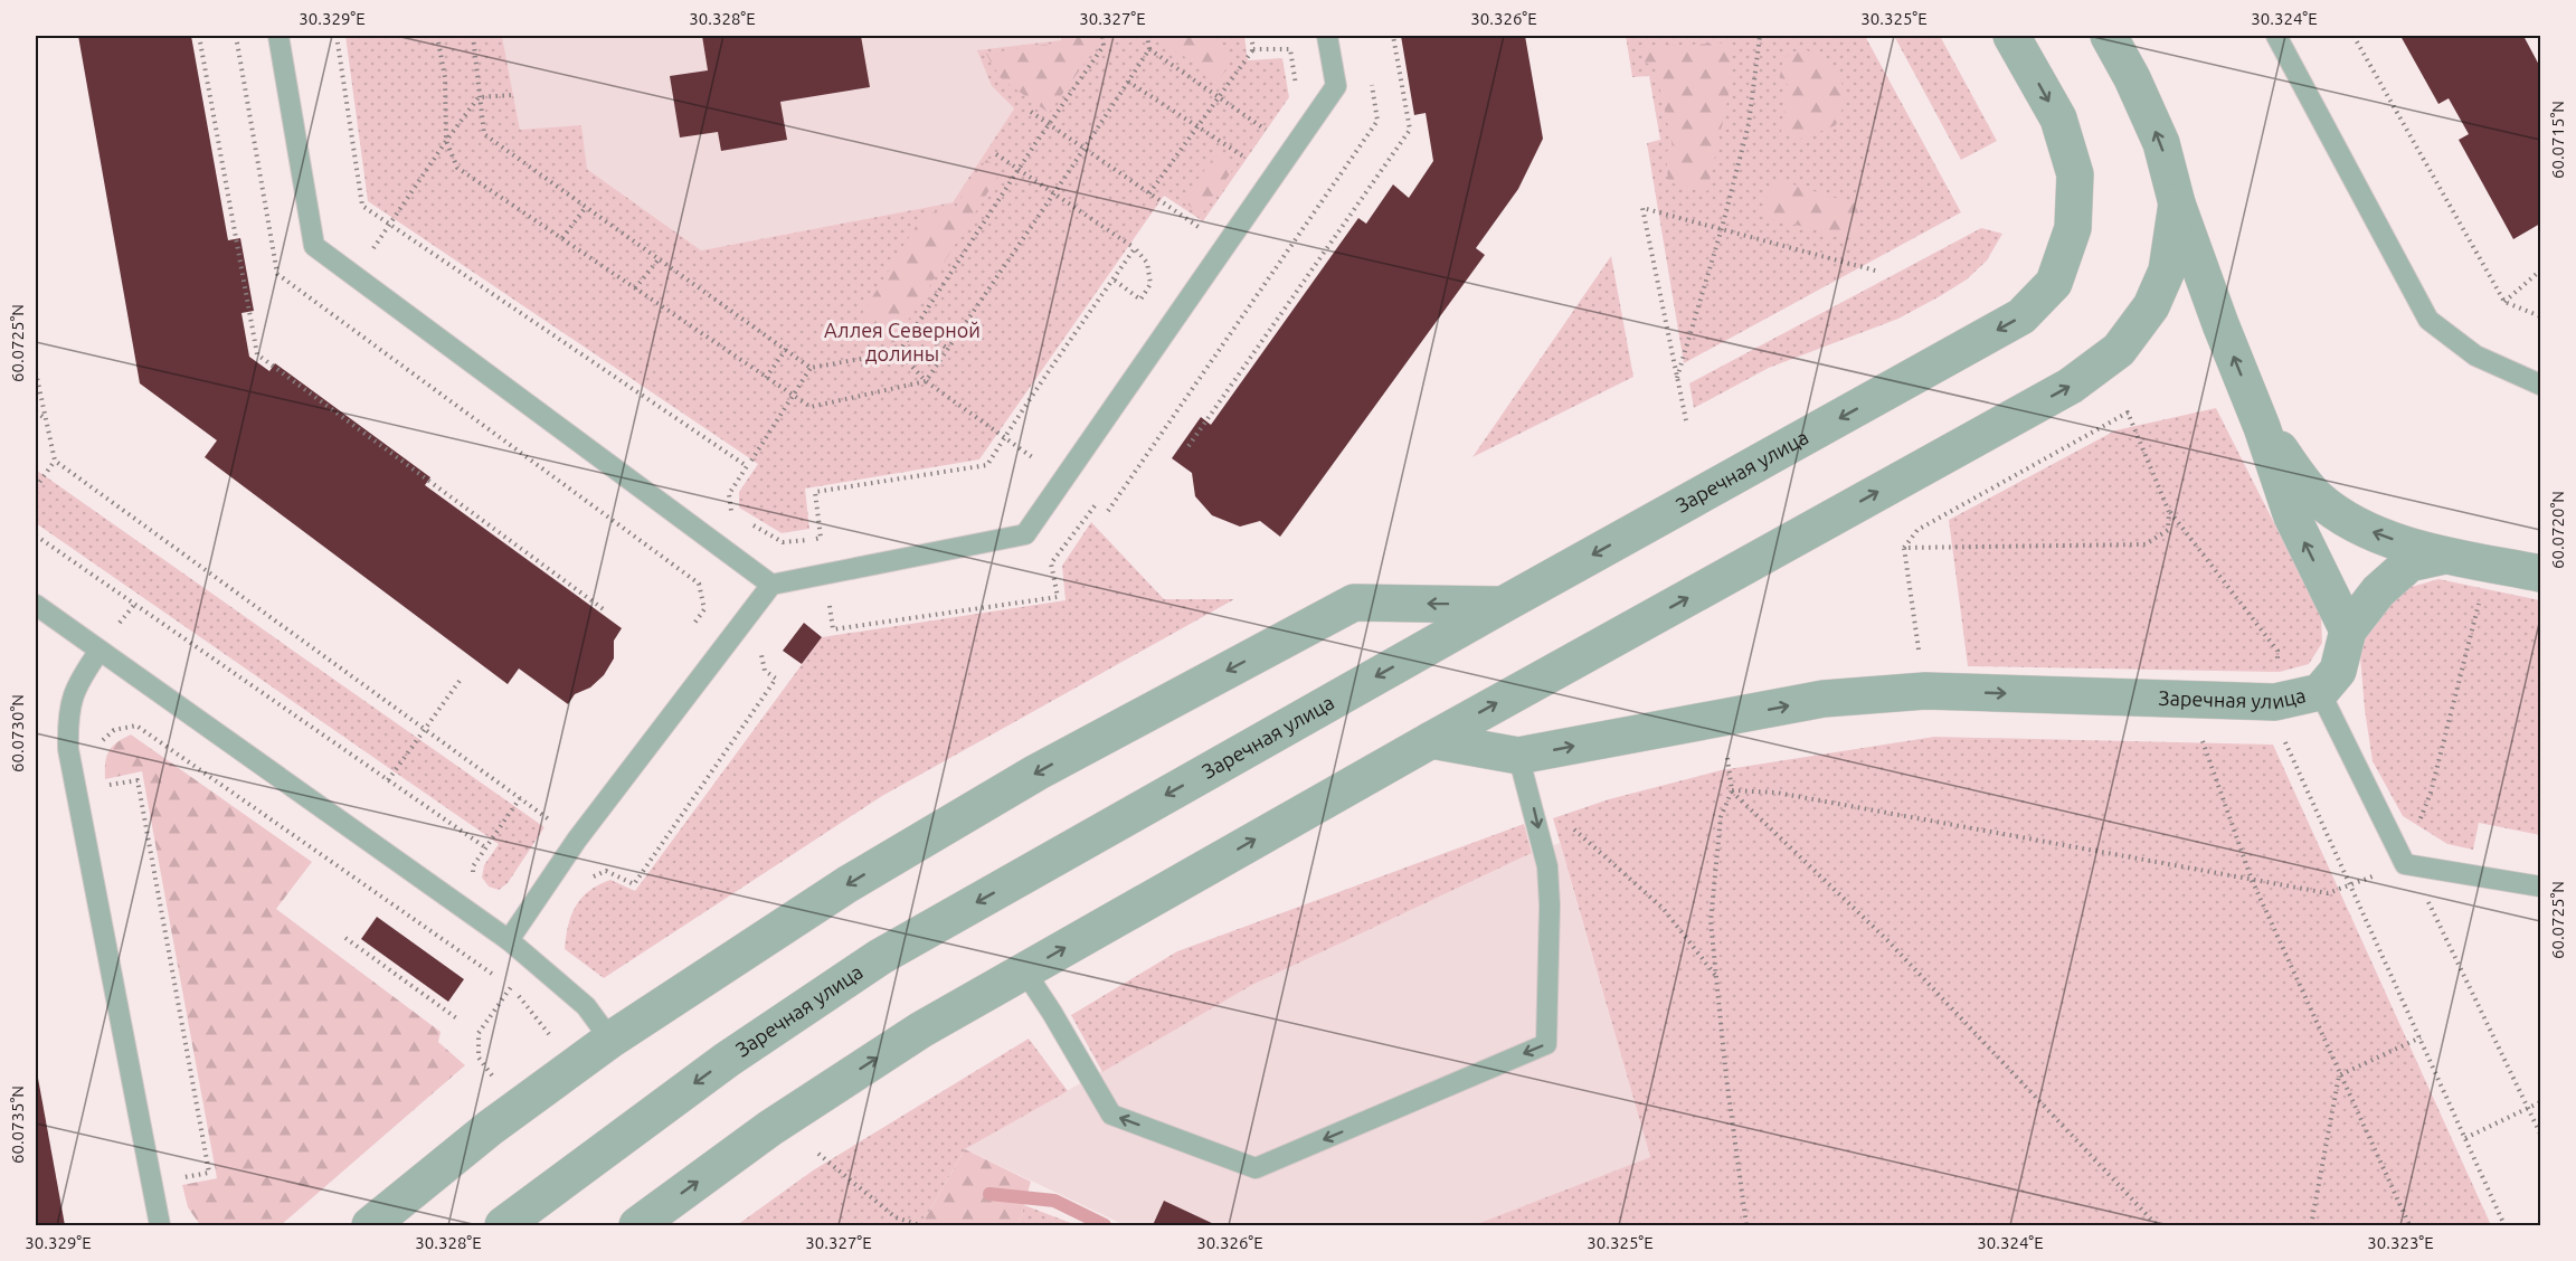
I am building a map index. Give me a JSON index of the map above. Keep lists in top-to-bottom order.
{
  "streets": {
    "street": ["Заречная улица"]
  },
  "parks": ["Аллея Северной долины"],
  "coordinates": [
    "30.329°E",
    "30.328°E",
    "30.327°E",
    "30.326°E",
    "30.325°E",
    "30.324°E",
    "60.0715°N",
    "60.0725°N",
    "60.0720°N",
    "60.0730°N",
    "60.0735°N",
    "30.323°E"
  ]
}
